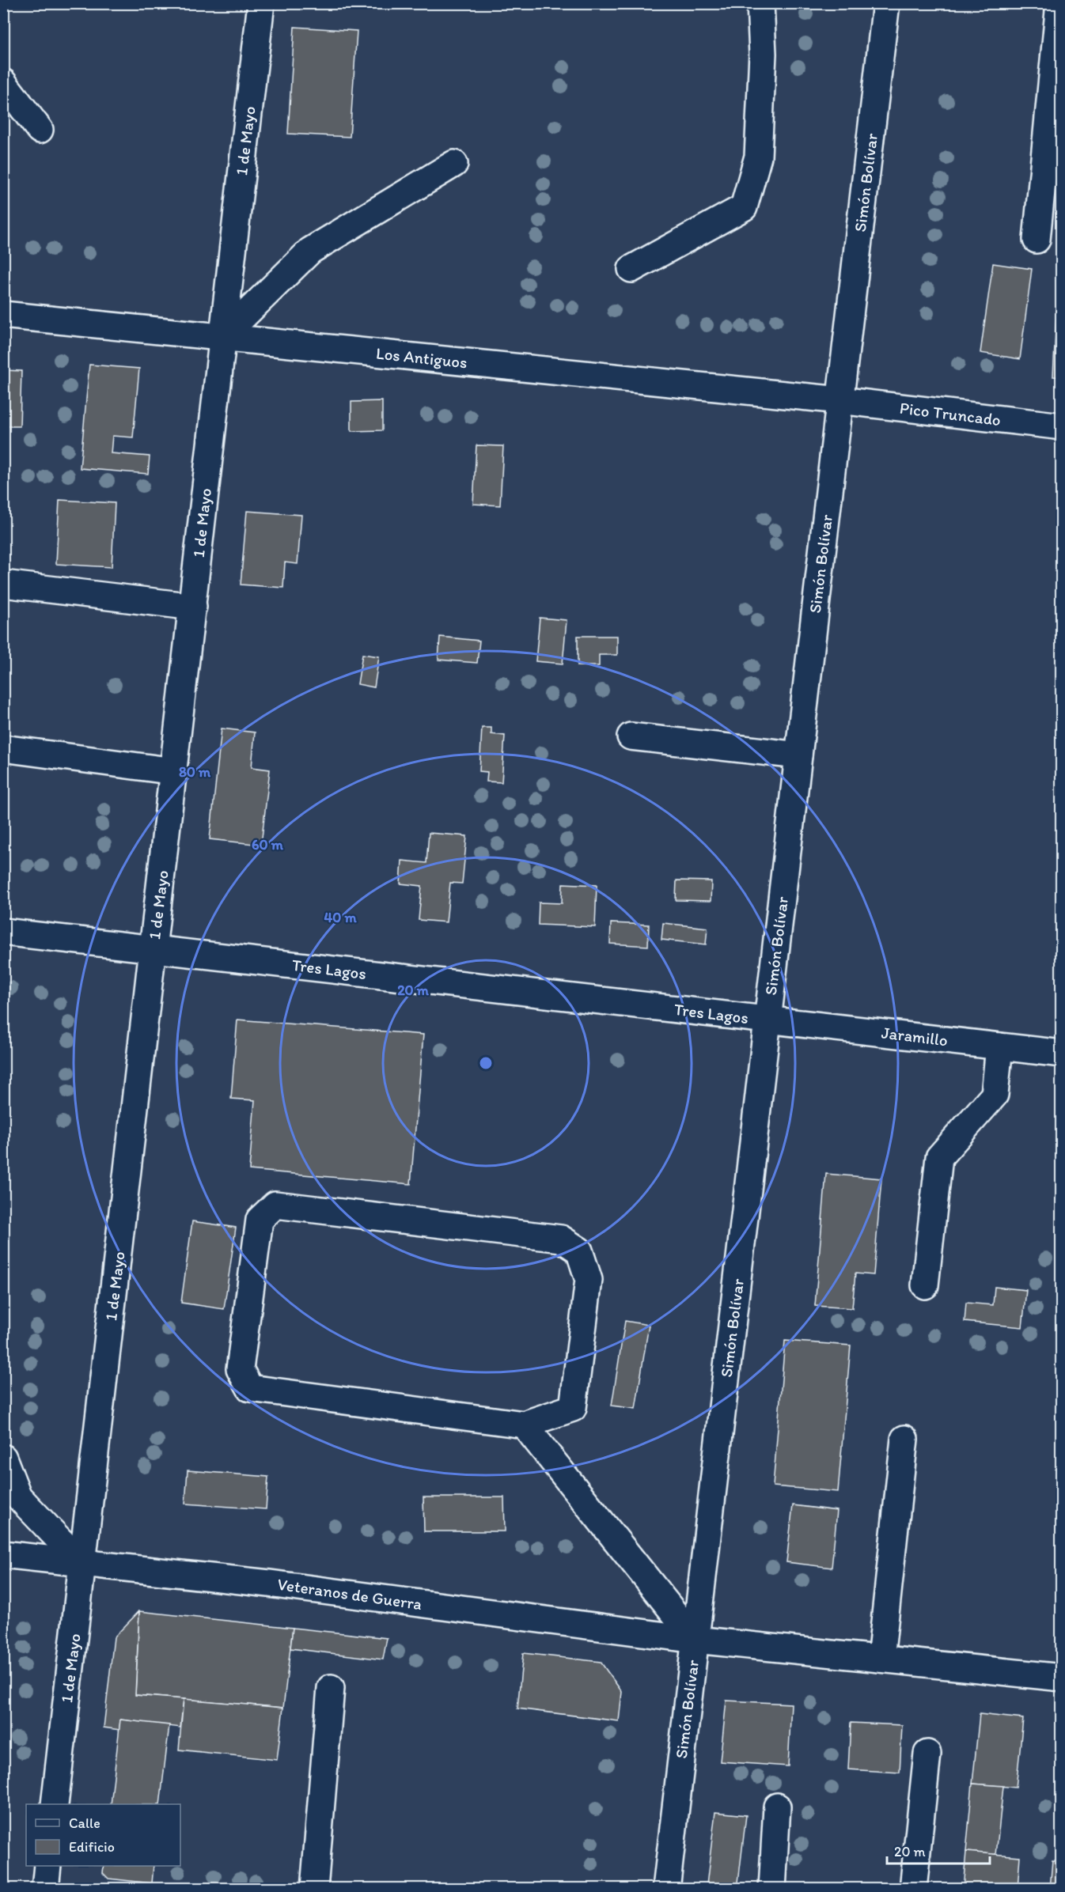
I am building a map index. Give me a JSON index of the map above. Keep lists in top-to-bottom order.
{
  "streets": {
    "street": [
      "1 de Mayo",
      "Simón Bolívar",
      "Los Antiguos",
      "Pico Truncado",
      "Tres Lagos",
      "Jaramillo",
      "Veteranos de Guerra"
    ]
  },
  "crossings": [
    ["1 de Mayo", "Los Antiguos"],
    ["1 de Mayo", "Tres Lagos"],
    ["1 de Mayo", "Veteranos de Guerra"],
    ["Simón Bolívar", "Los Antiguos"],
    ["Simón Bolívar", "Pico Truncado"],
    ["Simón Bolívar", "Tres Lagos"],
    ["Simón Bolívar", "Jaramillo"],
    ["Simón Bolívar", "Veteranos de Guerra"],
    ["Los Antiguos", "Pico Truncado"],
    ["Tres Lagos", "Jaramillo"]
  ],
  "legend": ["Calle", "Edificio"],
  "scale_bar": "20 m",
  "rings": [
    "80 m",
    "60 m",
    "40 m",
    "20 m"
  ]
}
